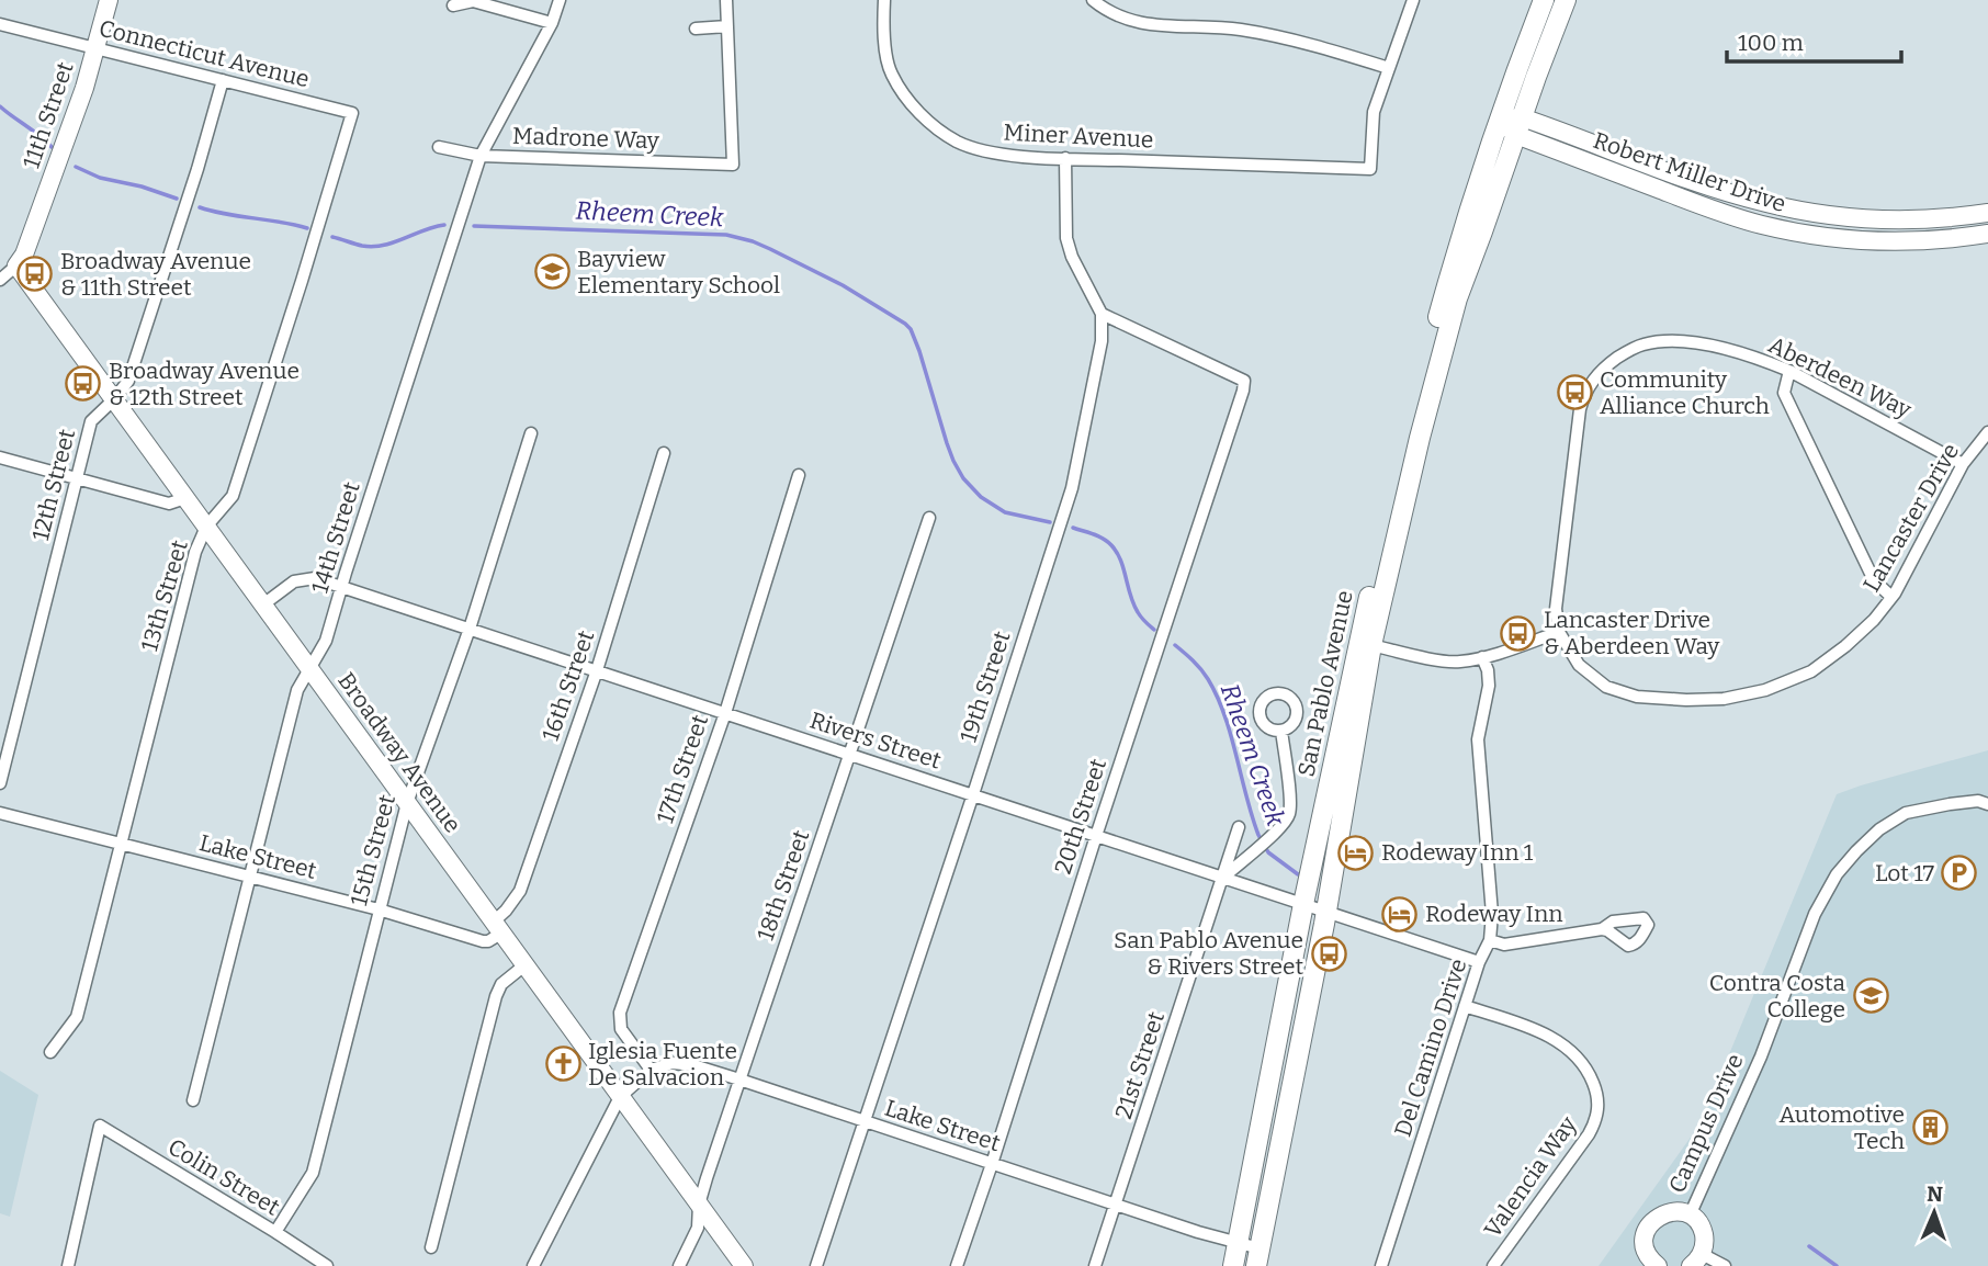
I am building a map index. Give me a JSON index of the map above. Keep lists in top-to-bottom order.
{
  "streets": {
    "main road": ["San Pablo Avenue"],
    "street": [
      "Connecticut Avenue",
      "11th Street",
      "Miner Avenue",
      "Madrone Way",
      "Robert Miller Drive",
      "Aberdeen Way",
      "12th Street",
      "Lancaster Drive",
      "14th Street",
      "13th Street",
      "16th Street",
      "19th Street",
      "Rivers Street",
      "Broadway Avenue",
      "17th Street",
      "20th Street",
      "15th Street",
      "Lake Street",
      "18th Street",
      "Del Camino Drive",
      "21st Street",
      "Campus Drive",
      "Colin Street",
      "Valencia Way"
    ]
  },
  "crossings": [
    ["Connecticut Avenue", "11th Street"],
    ["Connecticut Avenue", "12th Street"],
    ["Connecticut Avenue", "13th Street"],
    ["11th Street", "Broadway Avenue"],
    ["Madrone Way", "14th Street"],
    ["Robert Miller Drive", "San Pablo Avenue"],
    ["Aberdeen Way", "Lancaster Drive"],
    ["12th Street", "Broadway Avenue"],
    ["14th Street", "Rivers Street"],
    ["14th Street", "Broadway Avenue"],
    ["14th Street", "Lake Street"],
    ["13th Street", "Broadway Avenue"],
    ["13th Street", "Lake Street"],
    ["San Pablo Avenue", "Rivers Street"],
    ["San Pablo Avenue", "Lake Street"],
    ["16th Street", "Rivers Street"],
    ["16th Street", "Broadway Avenue"],
    ["16th Street", "Lake Street"],
    ["19th Street", "Rivers Street"],
    ["19th Street", "20th Street"],
    ["19th Street", "Lake Street"],
    ["Rivers Street", "Broadway Avenue"],
    ["Rivers Street", "17th Street"],
    ["Rivers Street", "20th Street"],
    ["Rivers Street", "15th Street"],
    ["Rivers Street", "18th Street"],
    ["Rivers Street", "Del Camino Drive"],
    ["Rivers Street", "21st Street"],
    ["Broadway Avenue", "15th Street"],
    ["Broadway Avenue", "Lake Street"],
    ["Broadway Avenue", "18th Street"],
    ["17th Street", "Lake Street"],
    ["20th Street", "Lake Street"],
    ["15th Street", "Lake Street"],
    ["15th Street", "Colin Street"],
    ["Lake Street", "18th Street"],
    ["Lake Street", "21st Street"],
    ["Del Camino Drive", "Valencia Way"]
  ],
  "water": ["Rheem Creek"],
  "places": {
    "school or university": ["Bayview Elementary School", "Contra Costa College"],
    "bus stop": [
      "Broadway Avenue & 11th Street",
      "Broadway Avenue & 12th Street",
      "Community Alliance Church",
      "Lancaster Drive & Aberdeen Way",
      "San Pablo Avenue & Rivers Street"
    ],
    "hotel": ["Rodeway Inn 1", "Rodeway Inn"],
    "parking": ["Lot 17"],
    "church": ["Iglesia Fuente De Salvacion"],
    "building": ["Automotive Tech"]
  },
  "scale_bar": "100 m",
  "north": "top"
}
